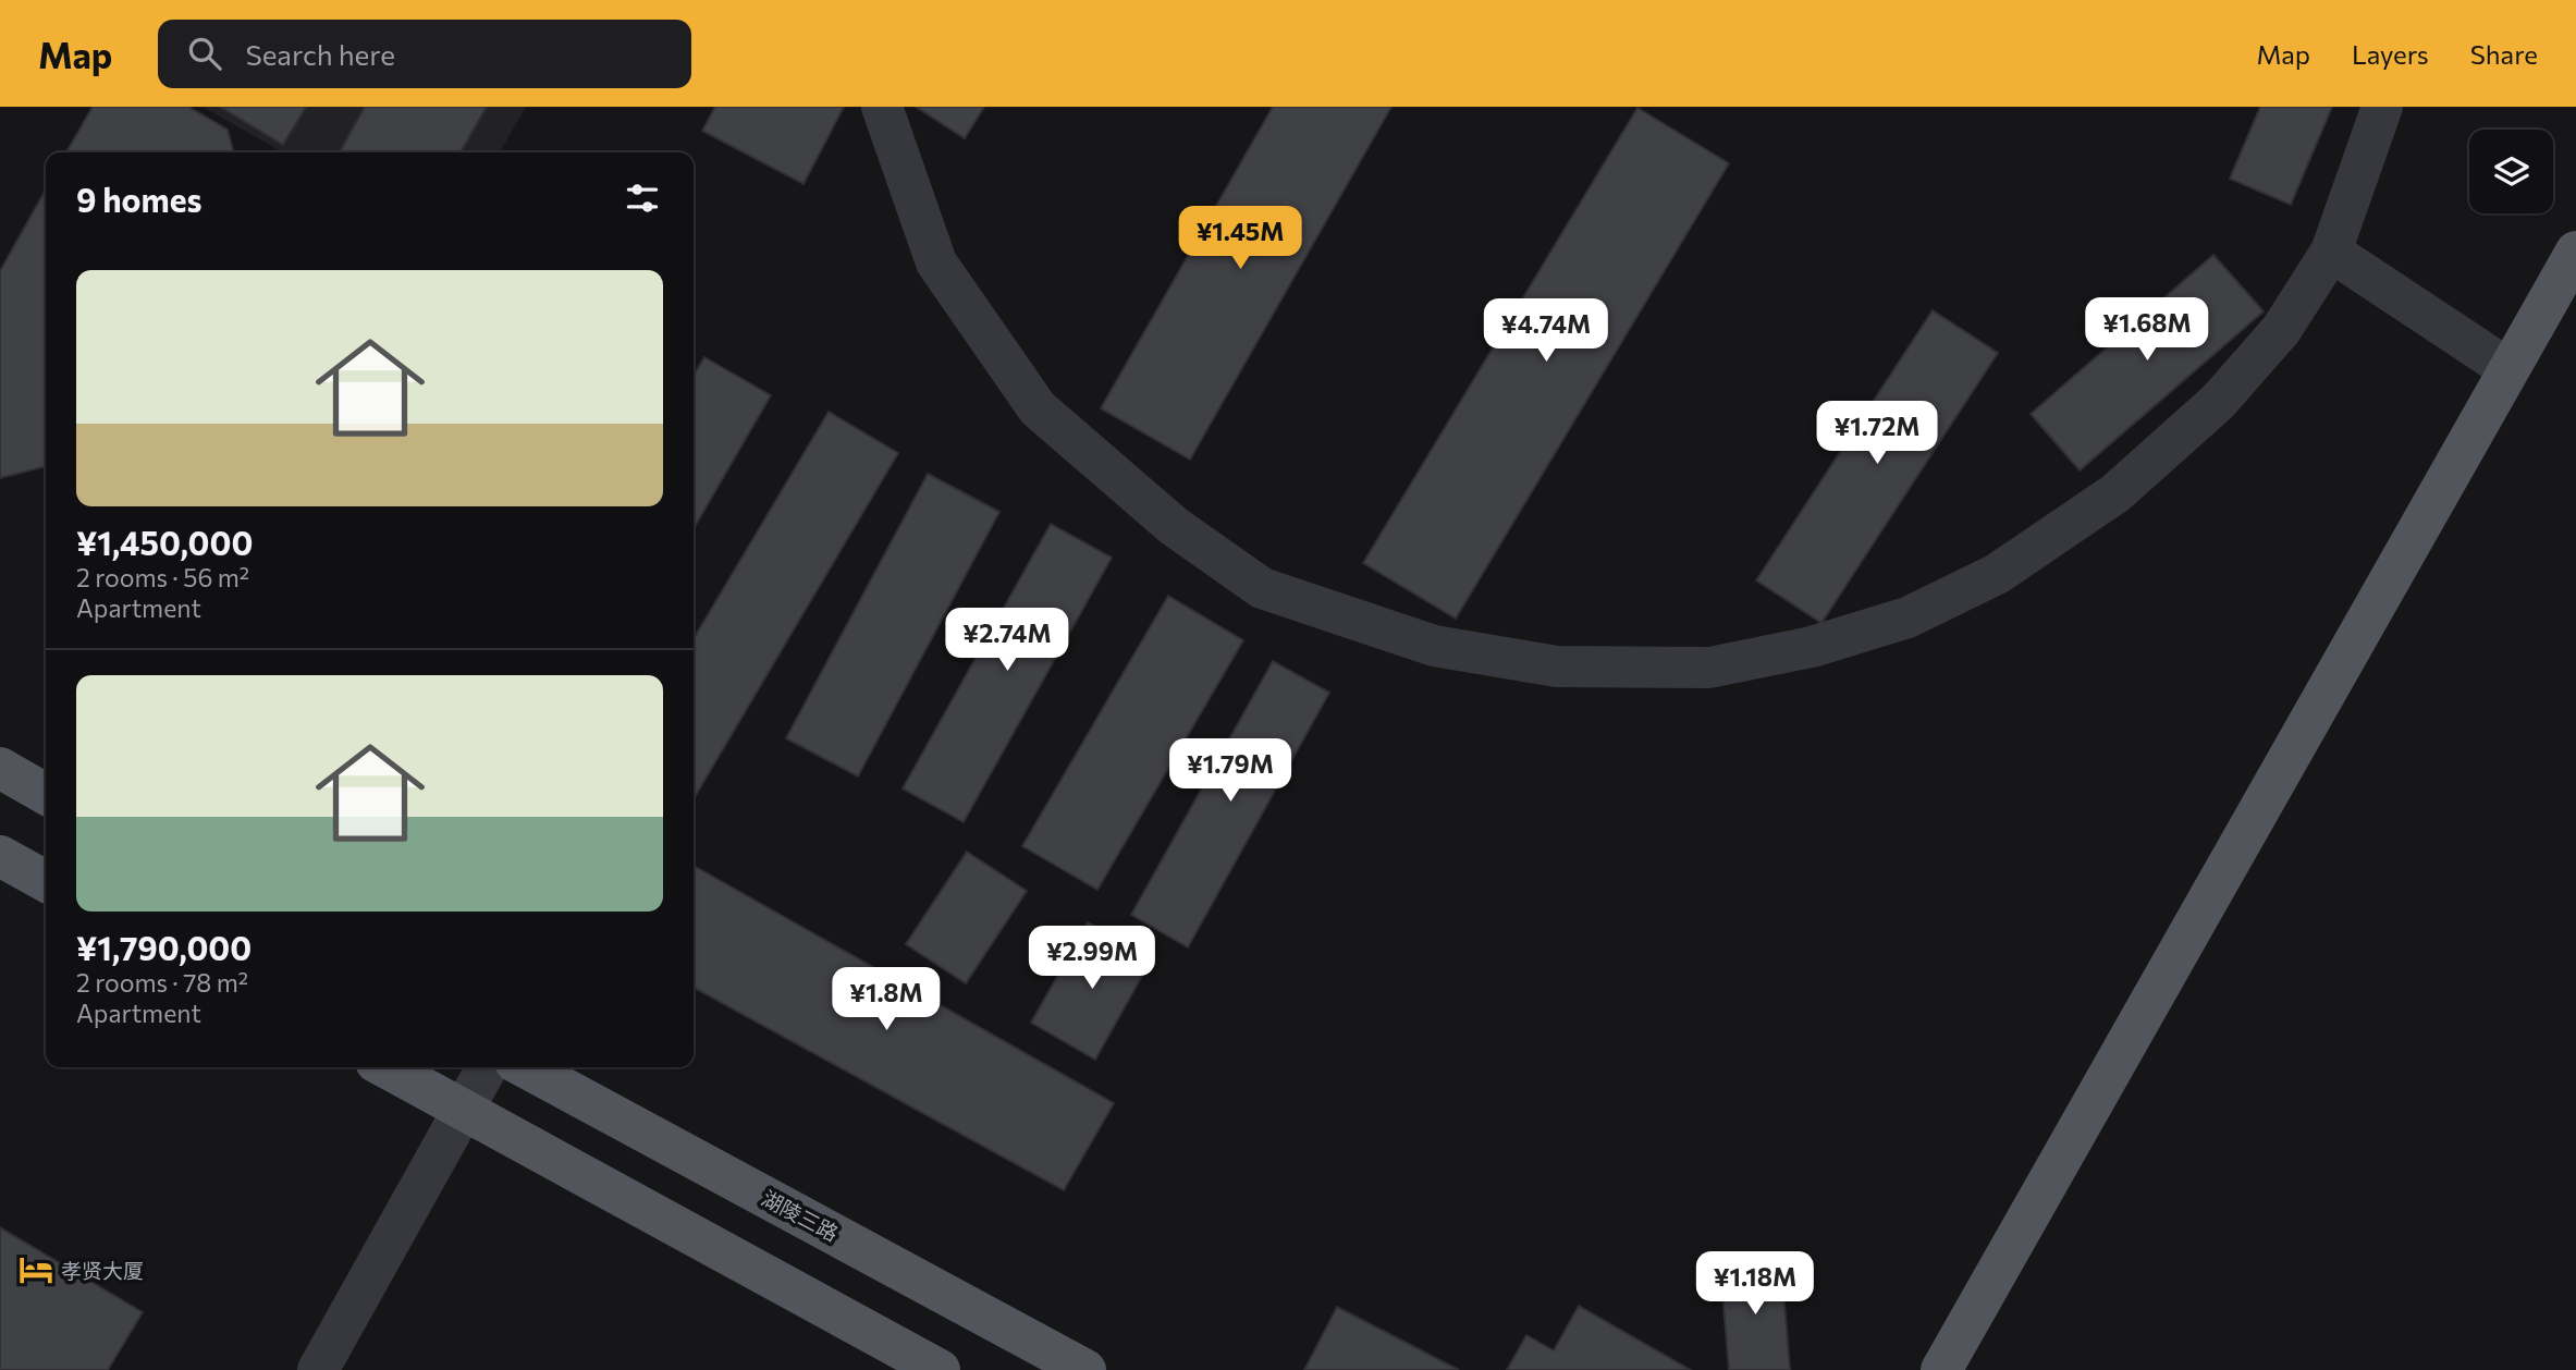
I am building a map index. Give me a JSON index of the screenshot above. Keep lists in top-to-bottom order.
{
  "streets": {
    "main road": ["湖陵三路"]
  },
  "places": {
    "hotel": ["孝贤大厦"]
  },
  "page": {
    "header": "Map",
    "search": "Search here",
    "nav": ["Map", "Layers", "Share"],
    "heading": "9 homes",
    "price": [
      "¥1.45M",
      "¥1.68M",
      "¥4.74M",
      "¥1.72M",
      "¥2.74M",
      "¥1.79M",
      "¥2.99M",
      "¥1.8M",
      "¥1.18M"
    ],
    "list": [
      {
        "name": "¥1,450,000",
        "note": "2 rooms · 56 m² · Apartment"
      },
      {
        "name": "¥1,790,000",
        "note": "2 rooms · 78 m² · Apartment"
      }
    ]
  }
}
